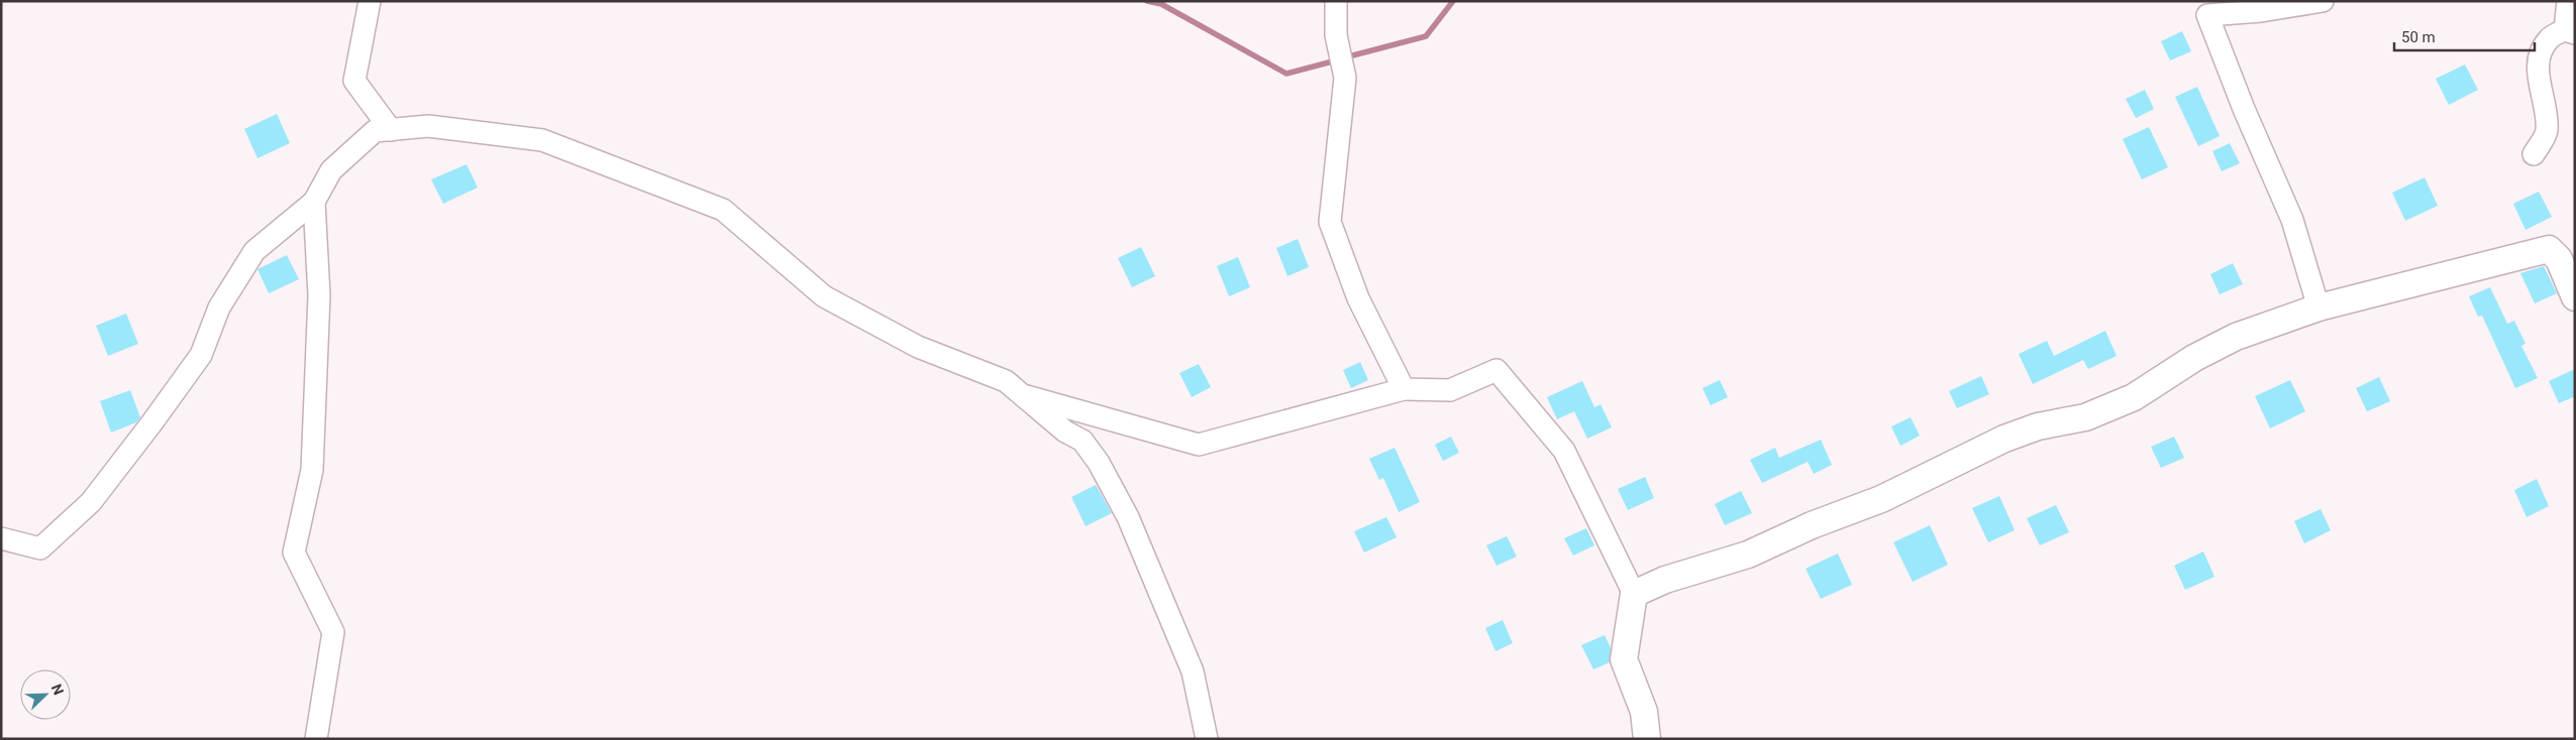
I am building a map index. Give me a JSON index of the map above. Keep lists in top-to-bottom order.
{
  "scale_bar": "50 m",
  "north": "top right"
}
